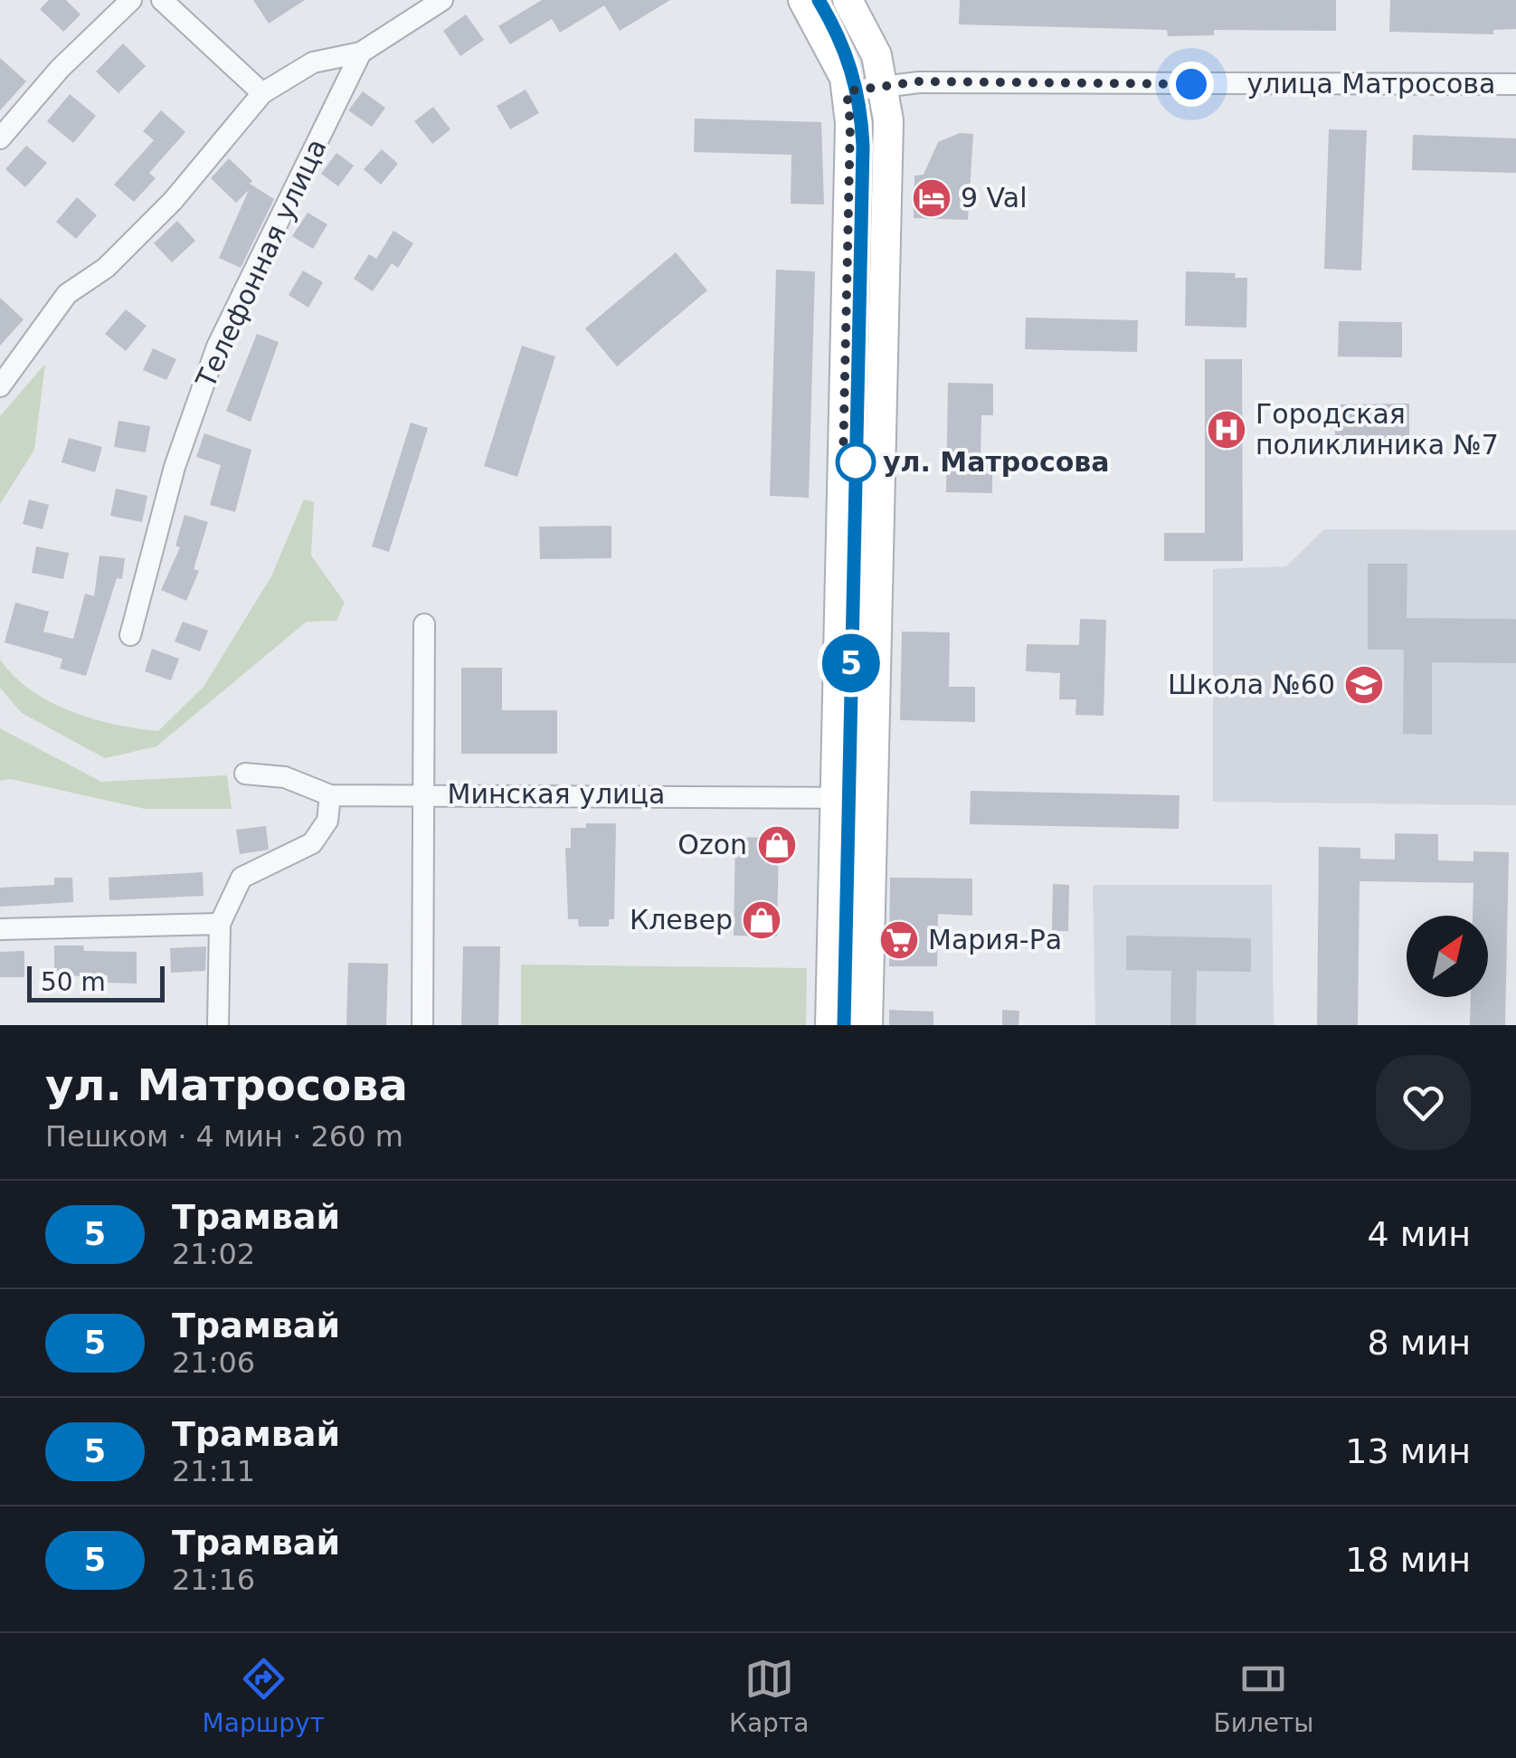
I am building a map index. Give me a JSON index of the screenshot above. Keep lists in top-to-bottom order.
{
  "streets": {
    "street": ["улица Матросова", "Телефонная улица", "Минская улица"]
  },
  "places": {
    "hotel": ["9 Val"],
    "hospital": ["Городская поликлиника №7"],
    "other": ["ул. Матросова"],
    "school or university": ["Школа №60"],
    "shop": ["Ozon", "Клевер"],
    "supermarket": ["Мария-Ра"]
  },
  "lines": ["tram line 5"],
  "scale_bar": "50 m",
  "north": "top right",
  "page": {
    "on_map": "5",
    "scale": "50 m",
    "heading": ["ул. Матросова", "Пешком · 4 мин · 260 m"],
    "list": [
      {
        "mark": "5",
        "name": "Трамвай",
        "note": "21:02",
        "value": "4 мин"
      },
      {
        "mark": "5",
        "name": "Трамвай",
        "note": "21:06",
        "value": "8 мин"
      },
      {
        "mark": "5",
        "name": "Трамвай",
        "note": "21:11",
        "value": "13 мин"
      },
      {
        "mark": "5",
        "name": "Трамвай",
        "note": "21:16",
        "value": "18 мин"
      }
    ],
    "tabs": ["Маршрут", "Карта", "Билеты"]
  }
}
